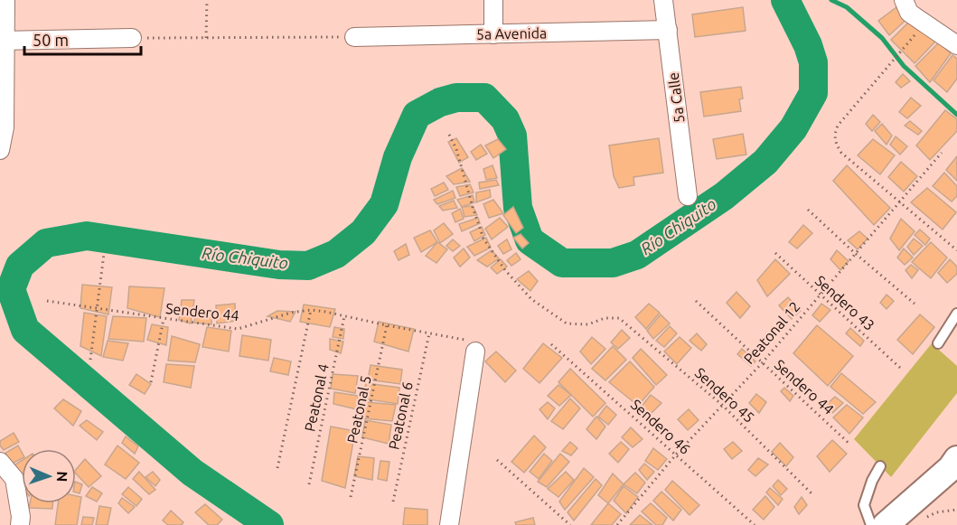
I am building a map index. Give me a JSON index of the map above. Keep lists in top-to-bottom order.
{
  "streets": {
    "street": ["5a Avenida", "5a Calle"],
    "path": [
      "Sendero 43",
      "Sendero 44",
      "Peatonal 12",
      "Sendero 45",
      "Peatonal 4",
      "Peatonal 5",
      "Peatonal 6",
      "Sendero 46"
    ]
  },
  "crossings": [
    ["5a Avenida", "5a Calle"],
    ["Sendero 43", "Peatonal 12"],
    ["Sendero 44", "Peatonal 12"],
    ["Sendero 44", "Peatonal 4"],
    ["Sendero 44", "Peatonal 5"],
    ["Sendero 44", "Peatonal 6"],
    ["Peatonal 12", "Sendero 45"],
    ["Peatonal 12", "Sendero 46"]
  ],
  "water": ["Río Chiquito"],
  "scale_bar": "50 m",
  "north": "right"
}
